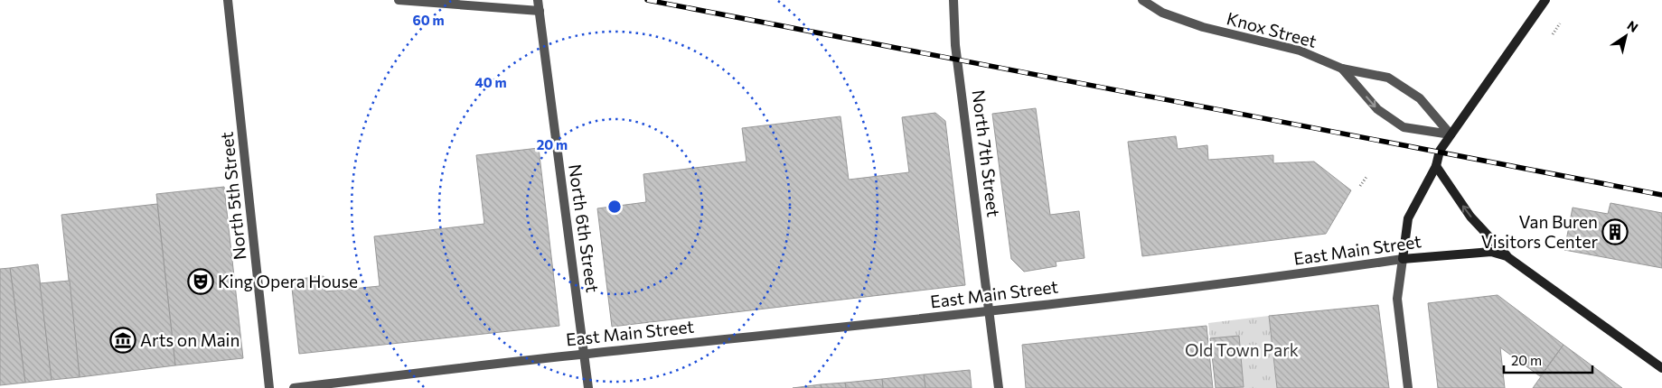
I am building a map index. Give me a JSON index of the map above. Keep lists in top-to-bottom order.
{
  "streets": {
    "main road": ["East Main Street"],
    "street": [
      "Knox Street",
      "North 7th Street",
      "North 5th Street",
      "North 6th Street"
    ]
  },
  "crossings": [
    ["North 7th Street", "East Main Street"],
    ["North 6th Street", "East Main Street"]
  ],
  "parks": ["Old Town Park"],
  "places": {
    "building": ["Van Buren Visitors Center"],
    "theatre": ["King Opera House"],
    "museum": ["Arts on Main"]
  },
  "scale_bar": "20 m",
  "north": "top right",
  "rings": ["60 m", "40 m", "20 m"]
}
